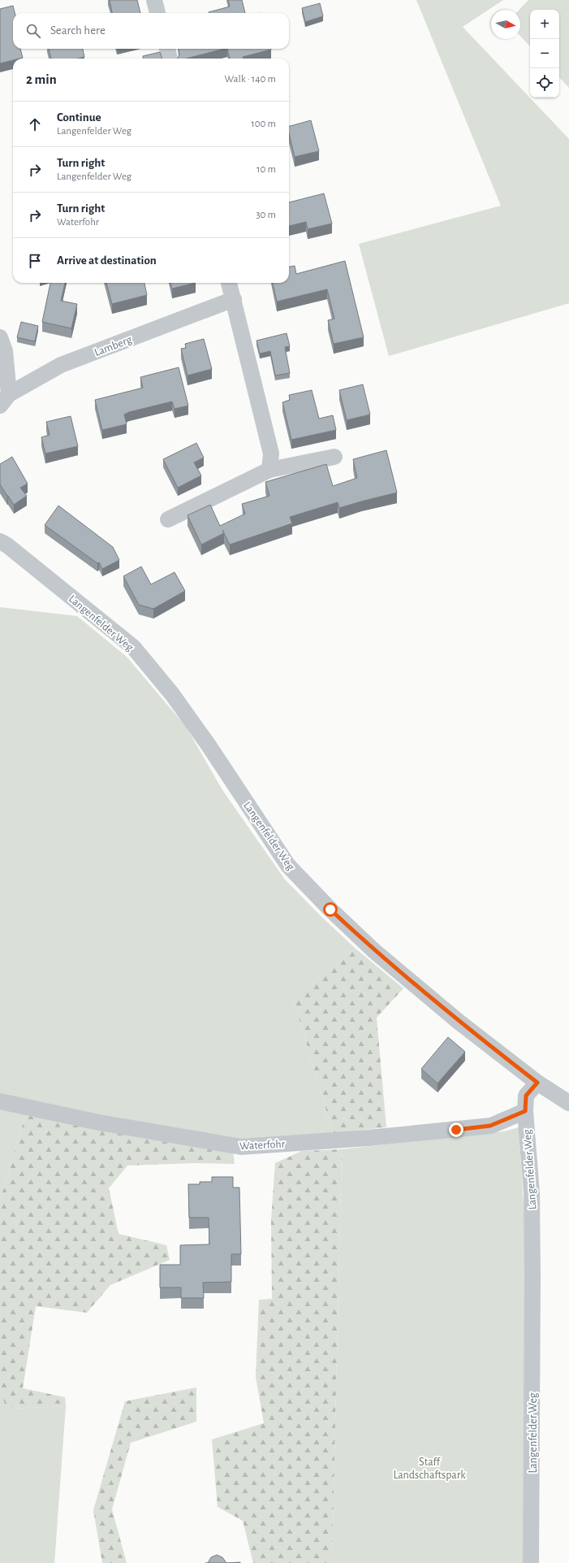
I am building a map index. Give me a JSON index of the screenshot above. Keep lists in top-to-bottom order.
{
  "streets": {
    "street": ["Lamberg", "Langenfelder Weg", "Waterfohr"]
  },
  "crossings": [
    ["Langenfelder Weg", "Waterfohr"]
  ],
  "parks": ["Staff Landschaftspark"],
  "north": "right",
  "page": {
    "map_buttons": ["+", "−"],
    "search": "Search here",
    "heading": ["2 min", "Walk · 140 m"],
    "list": [
      ["Continue", "Langenfelder Weg", "100 m"],
      ["Turn right", "Langenfelder Weg", "10 m"],
      ["Turn right", "Waterfohr", "30 m"],
      "Arrive at destination"
    ]
  }
}
